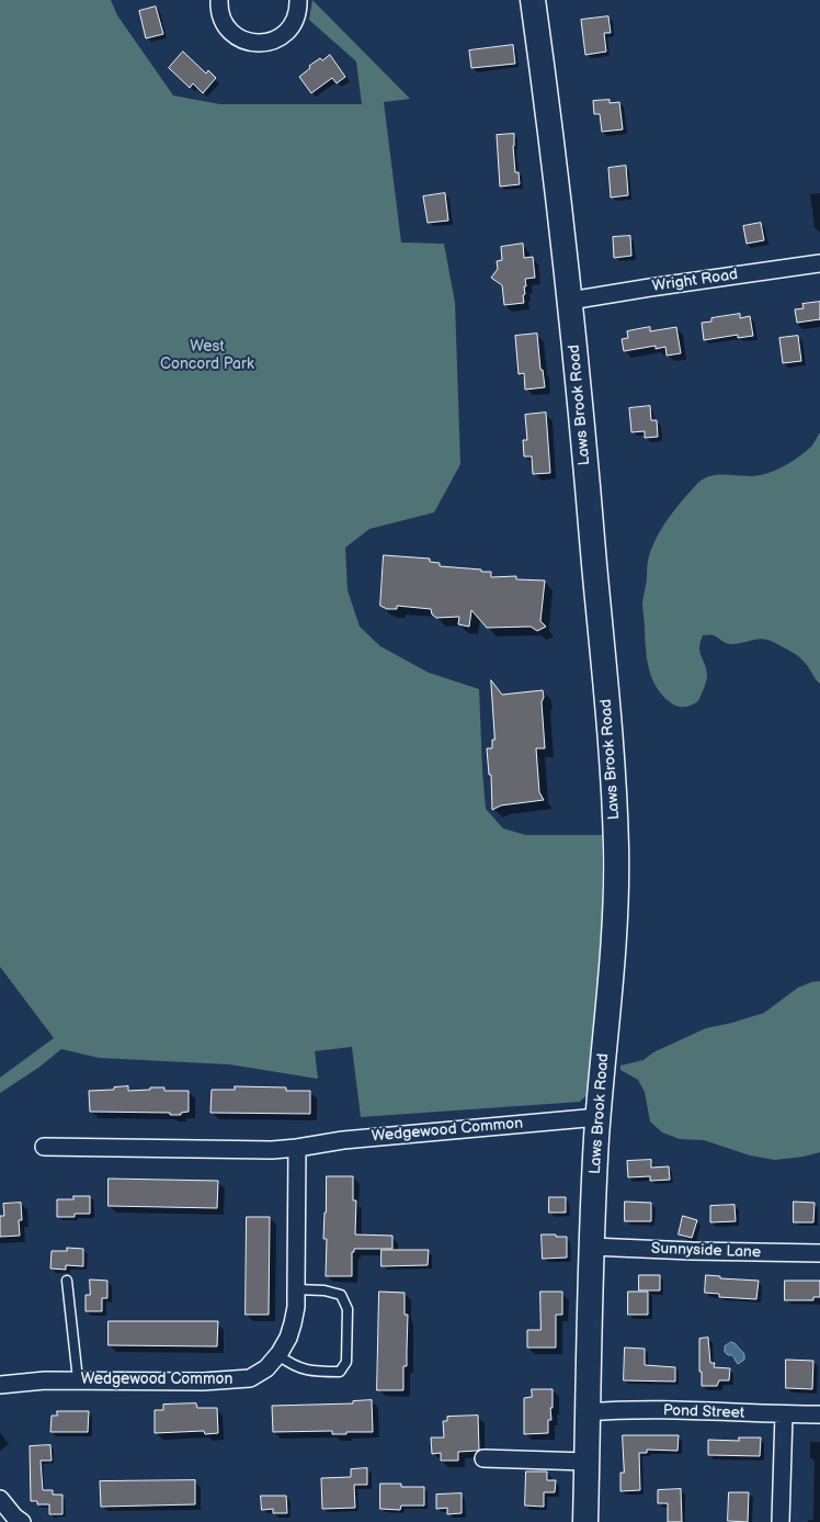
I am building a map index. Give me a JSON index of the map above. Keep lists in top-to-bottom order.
{
  "streets": {
    "street": [
      "Wright Road",
      "Laws Brook Road",
      "Wedgewood Common",
      "Sunnyside Lane",
      "Pond Street"
    ]
  },
  "crossings": [
    ["Wright Road", "Laws Brook Road"],
    ["Laws Brook Road", "Wedgewood Common"],
    ["Laws Brook Road", "Sunnyside Lane"],
    ["Laws Brook Road", "Pond Street"]
  ],
  "parks": ["West Concord Park"]
}
